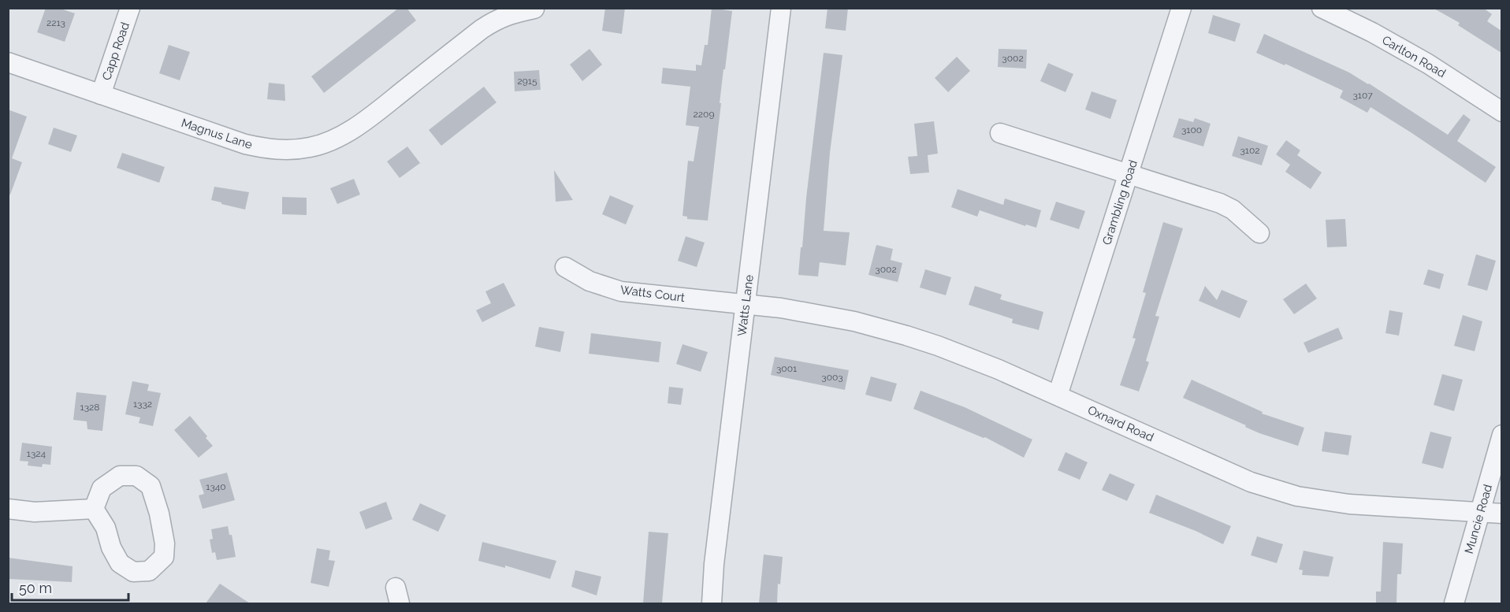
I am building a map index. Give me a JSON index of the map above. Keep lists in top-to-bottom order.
{
  "streets": {
    "street": [
      "Capp Road",
      "Carlton Road",
      "Magnus Lane",
      "Grambling Road",
      "Watts Court",
      "Watts Lane",
      "Oxnard Road",
      "Muncie Road"
    ]
  },
  "crossings": [
    ["Capp Road", "Magnus Lane"],
    ["Grambling Road", "Oxnard Road"],
    ["Watts Court", "Watts Lane"],
    ["Watts Court", "Oxnard Road"],
    ["Watts Lane", "Oxnard Road"],
    ["Oxnard Road", "Muncie Road"]
  ],
  "house_numbers": [
    "2213",
    "3002",
    "2915",
    "3107",
    "2209",
    "3100",
    "3102",
    "3002",
    "3001",
    "3003",
    "1332",
    "1328",
    "1324",
    "1340"
  ],
  "scale_bar": "50 m"
}
